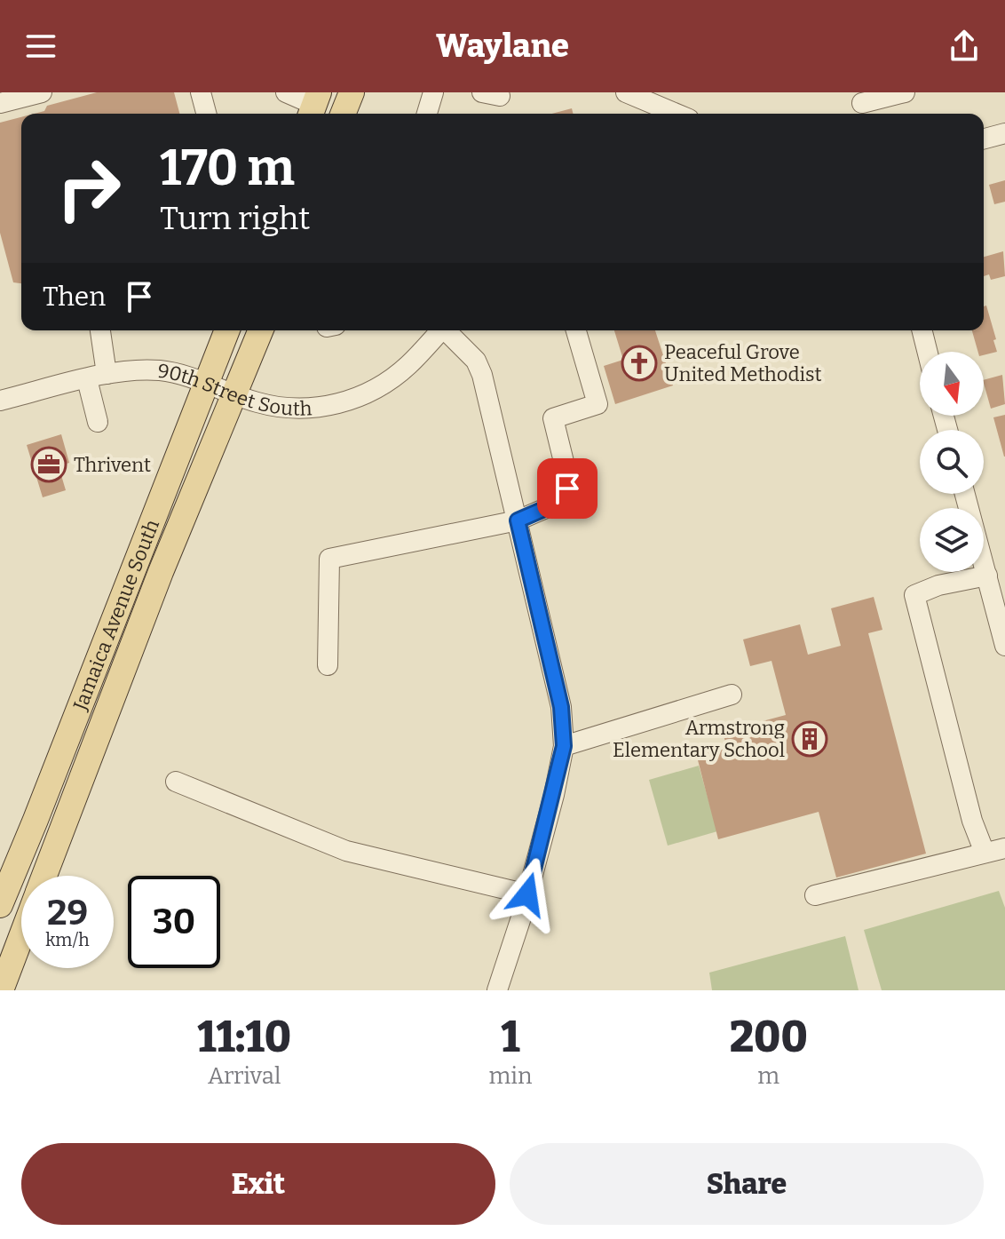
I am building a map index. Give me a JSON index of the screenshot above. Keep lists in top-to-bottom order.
{
  "streets": {
    "main road": ["Jamaica Avenue South"],
    "street": ["90th Street South"]
  },
  "crossings": [
    ["90th Street South", "Jamaica Avenue South"]
  ],
  "places": {
    "church": ["Peaceful Grove United Methodist"],
    "office": ["Thrivent"],
    "building": ["Armstrong Elementary School"]
  },
  "north": "bottom",
  "page": {
    "header": "Waylane",
    "turn": ["170 m", "Turn right"],
    "then": "Then",
    "speed": "29 km/h",
    "limit": "30",
    "eta": [
      "11:10",
      "Arrival",
      "1",
      "min",
      "200",
      "m"
    ],
    "buttons": ["Exit", "Share"]
  }
}
